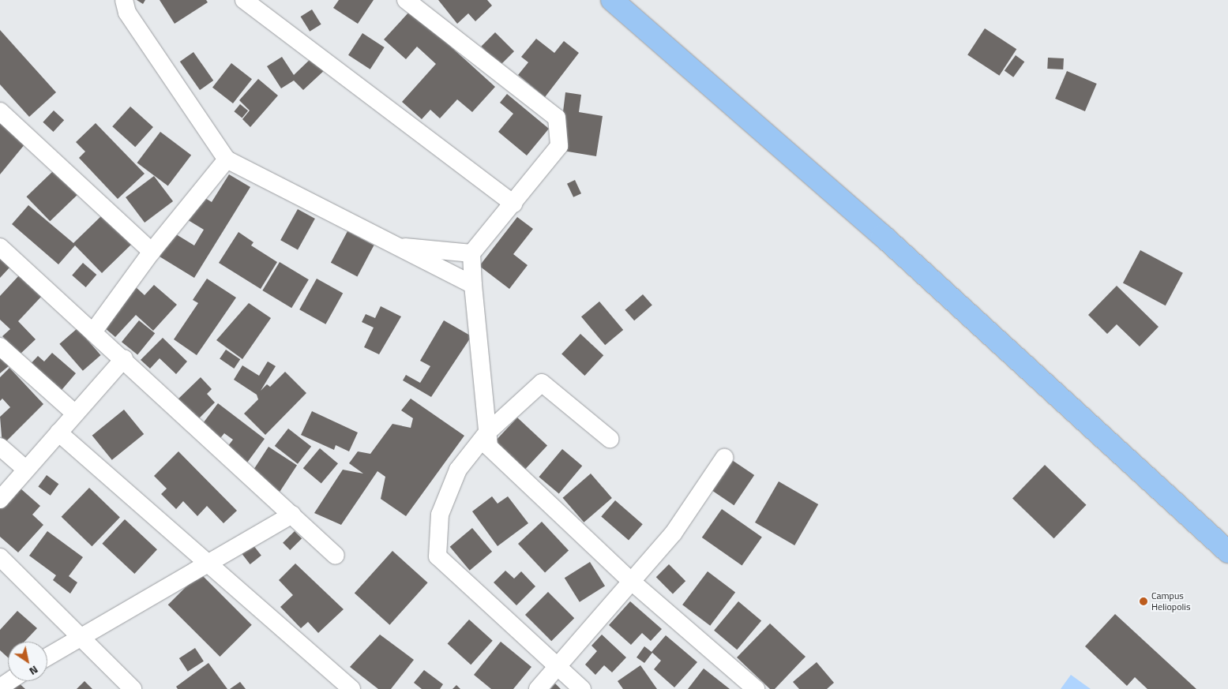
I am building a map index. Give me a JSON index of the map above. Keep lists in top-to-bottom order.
{
  "places": ["Campus Heliopolis"],
  "north": "bottom right"
}
